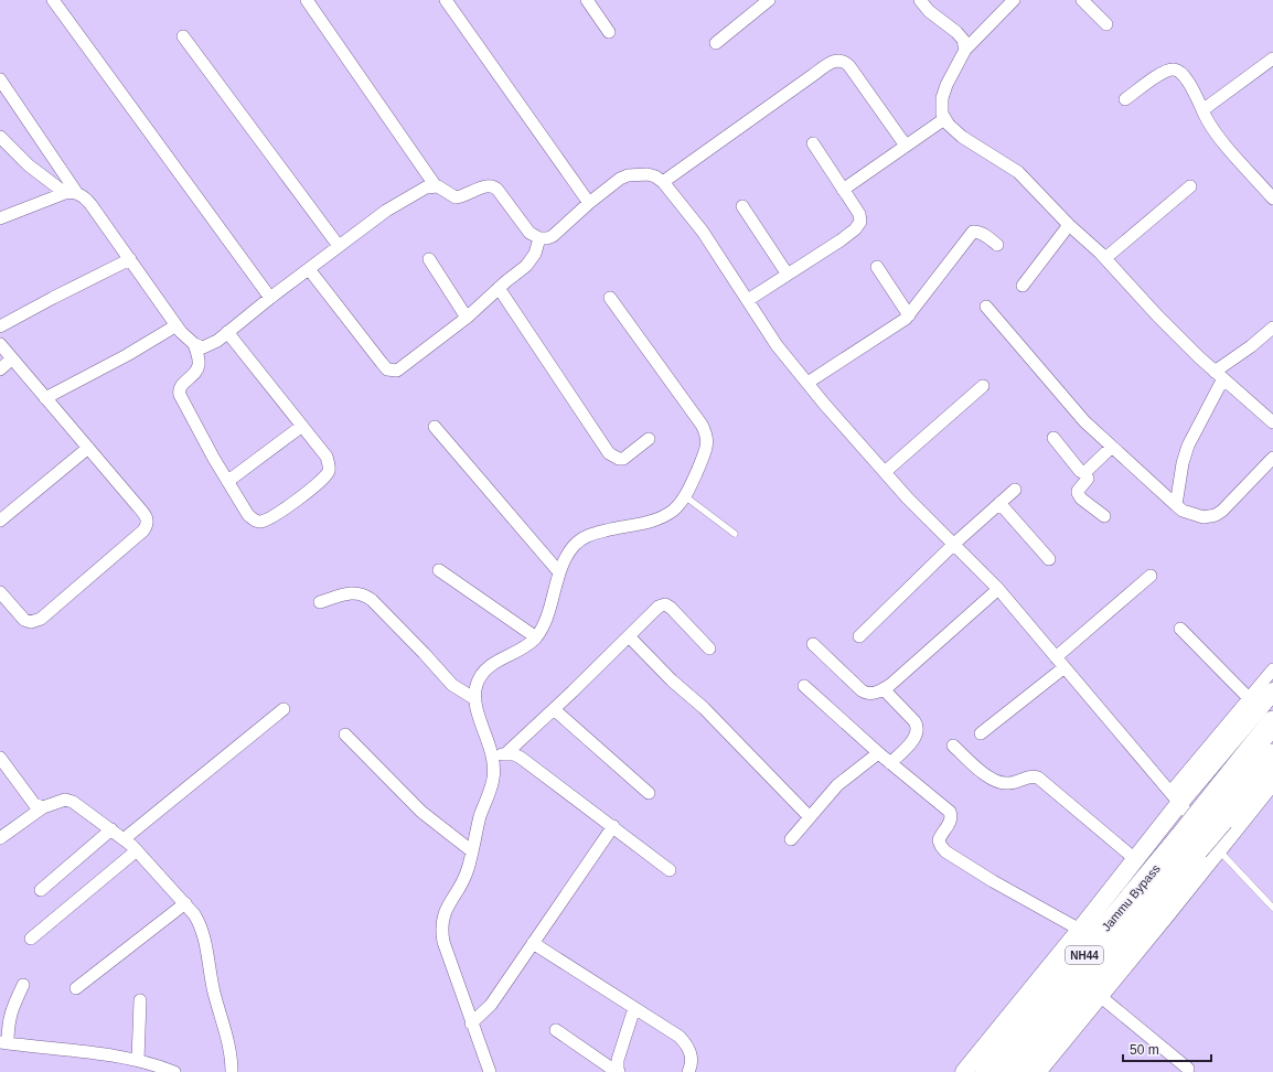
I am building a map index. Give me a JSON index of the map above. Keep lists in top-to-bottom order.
{
  "streets": {
    "highway": ["Jammu Bypass", "NH44"]
  },
  "scale_bar": "50 m"
}
